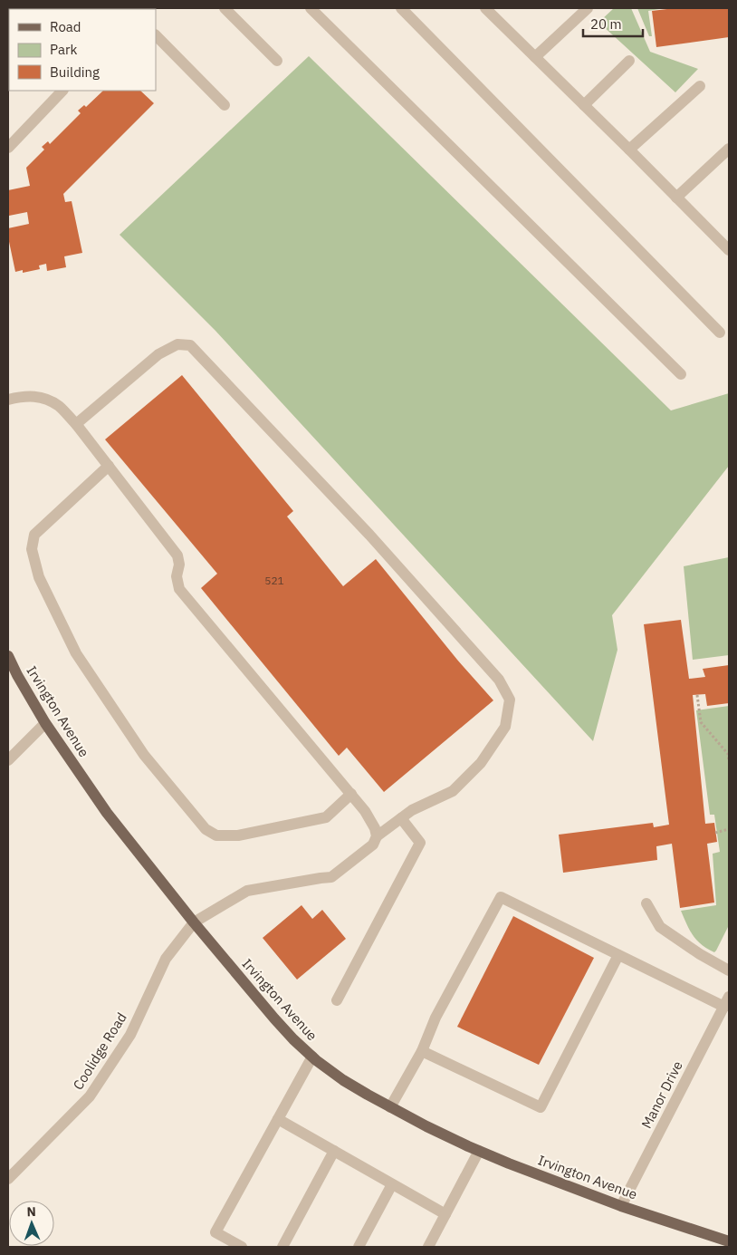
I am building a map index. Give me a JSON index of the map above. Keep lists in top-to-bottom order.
{
  "streets": {
    "main road": ["Irvington Avenue"],
    "street": ["Coolidge Road", "Manor Drive"]
  },
  "crossings": [
    ["Irvington Avenue", "Coolidge Road"],
    ["Irvington Avenue", "Manor Drive"]
  ],
  "house_numbers": ["521"],
  "legend": ["Road", "Park", "Building"],
  "scale_bar": "20 m",
  "north": "top"
}
